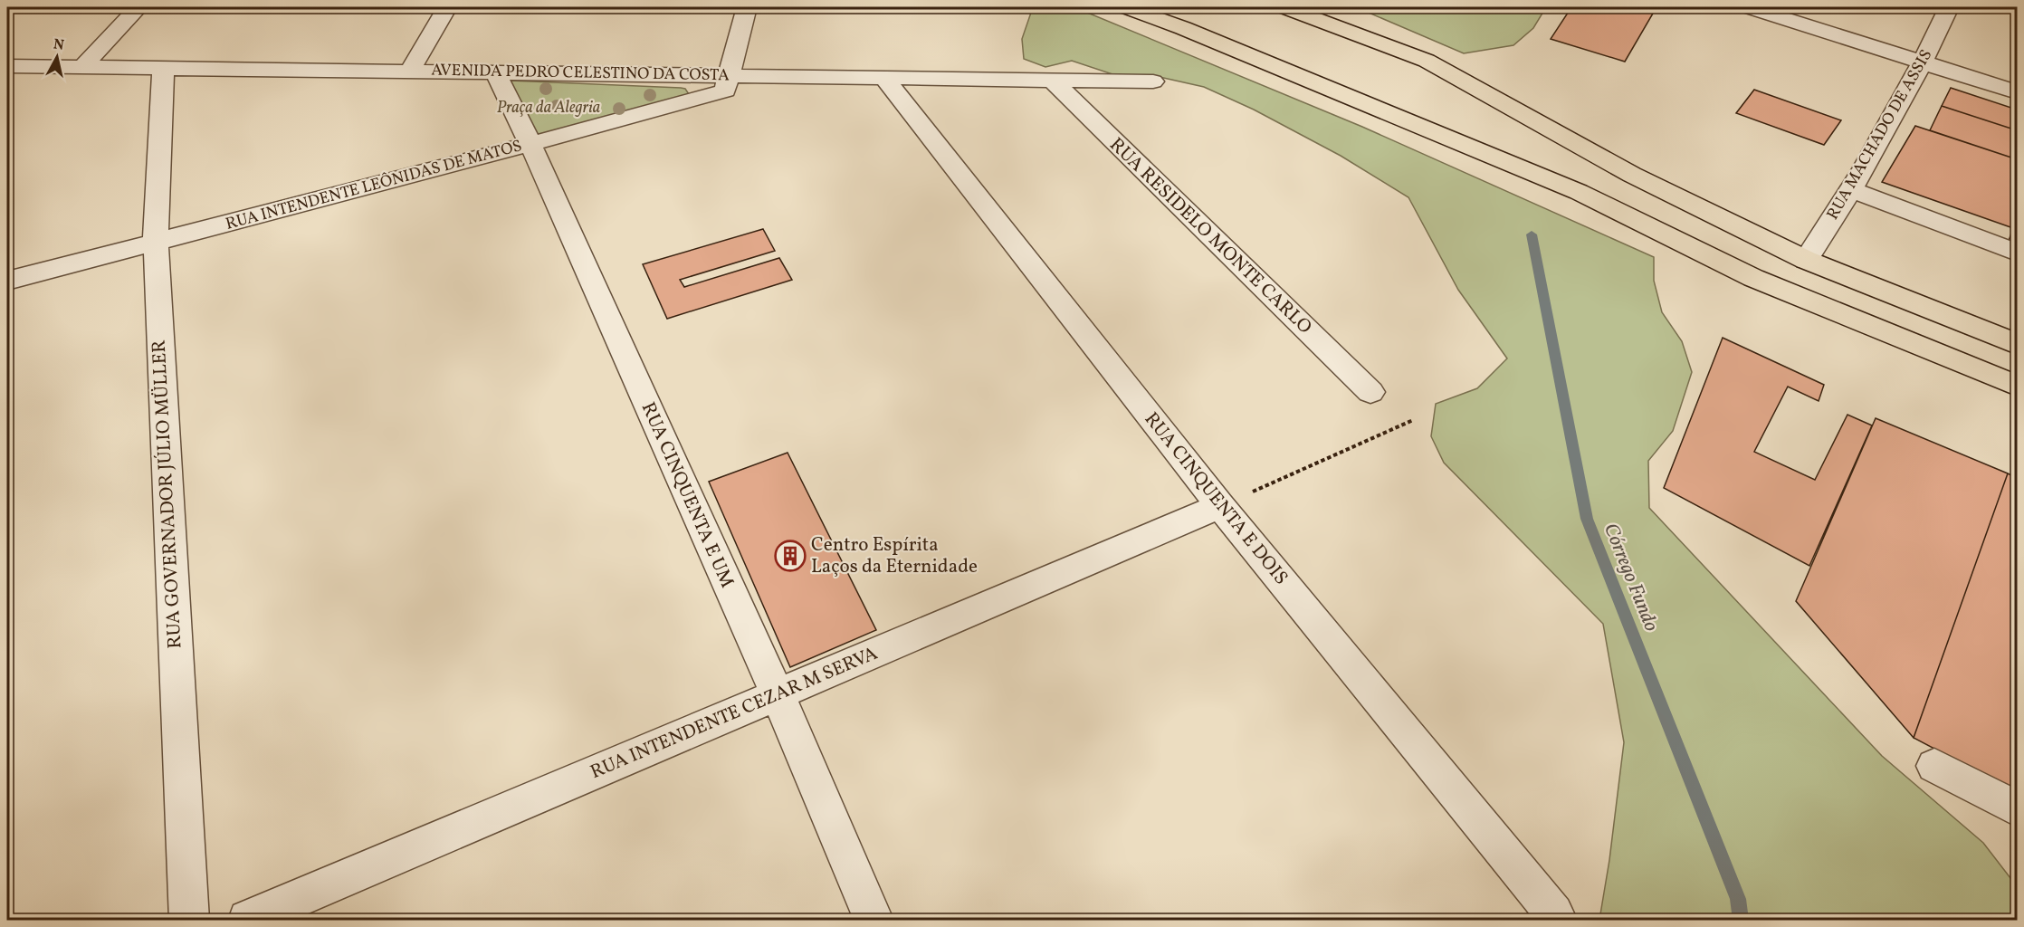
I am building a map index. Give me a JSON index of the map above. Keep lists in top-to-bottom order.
{
  "streets": {
    "street": [
      "AVENIDA PEDRO CELESTINO DA COSTA",
      "RUA MACHADO DE ASSIS",
      "RUA INTENDENTE LEÔNIDAS DE MATOS",
      "RUA RESIDELO MONTE CARLO",
      "RUA GOVERNADOR JÚLIO MÜLLER",
      "RUA CINQUENTA E UM",
      "RUA CINQUENTA E DOIS",
      "RUA INTENDENTE CEZAR M SERVA"
    ]
  },
  "crossings": [
    ["AVENIDA PEDRO CELESTINO DA COSTA", "RUA INTENDENTE LEÔNIDAS DE MATOS"],
    ["AVENIDA PEDRO CELESTINO DA COSTA", "RUA RESIDELO MONTE CARLO"],
    ["AVENIDA PEDRO CELESTINO DA COSTA", "RUA GOVERNADOR JÚLIO MÜLLER"],
    ["AVENIDA PEDRO CELESTINO DA COSTA", "RUA CINQUENTA E UM"],
    ["AVENIDA PEDRO CELESTINO DA COSTA", "RUA CINQUENTA E DOIS"],
    ["RUA INTENDENTE LEÔNIDAS DE MATOS", "RUA GOVERNADOR JÚLIO MÜLLER"],
    ["RUA INTENDENTE LEÔNIDAS DE MATOS", "RUA CINQUENTA E UM"],
    ["RUA CINQUENTA E UM", "RUA INTENDENTE CEZAR M SERVA"],
    ["RUA CINQUENTA E DOIS", "RUA INTENDENTE CEZAR M SERVA"]
  ],
  "water": ["Córrego Fundo"],
  "parks": ["Praça da Alegria"],
  "places": {
    "building": ["Centro Espírita Laços da Eternidade"]
  },
  "north": "top"
}
